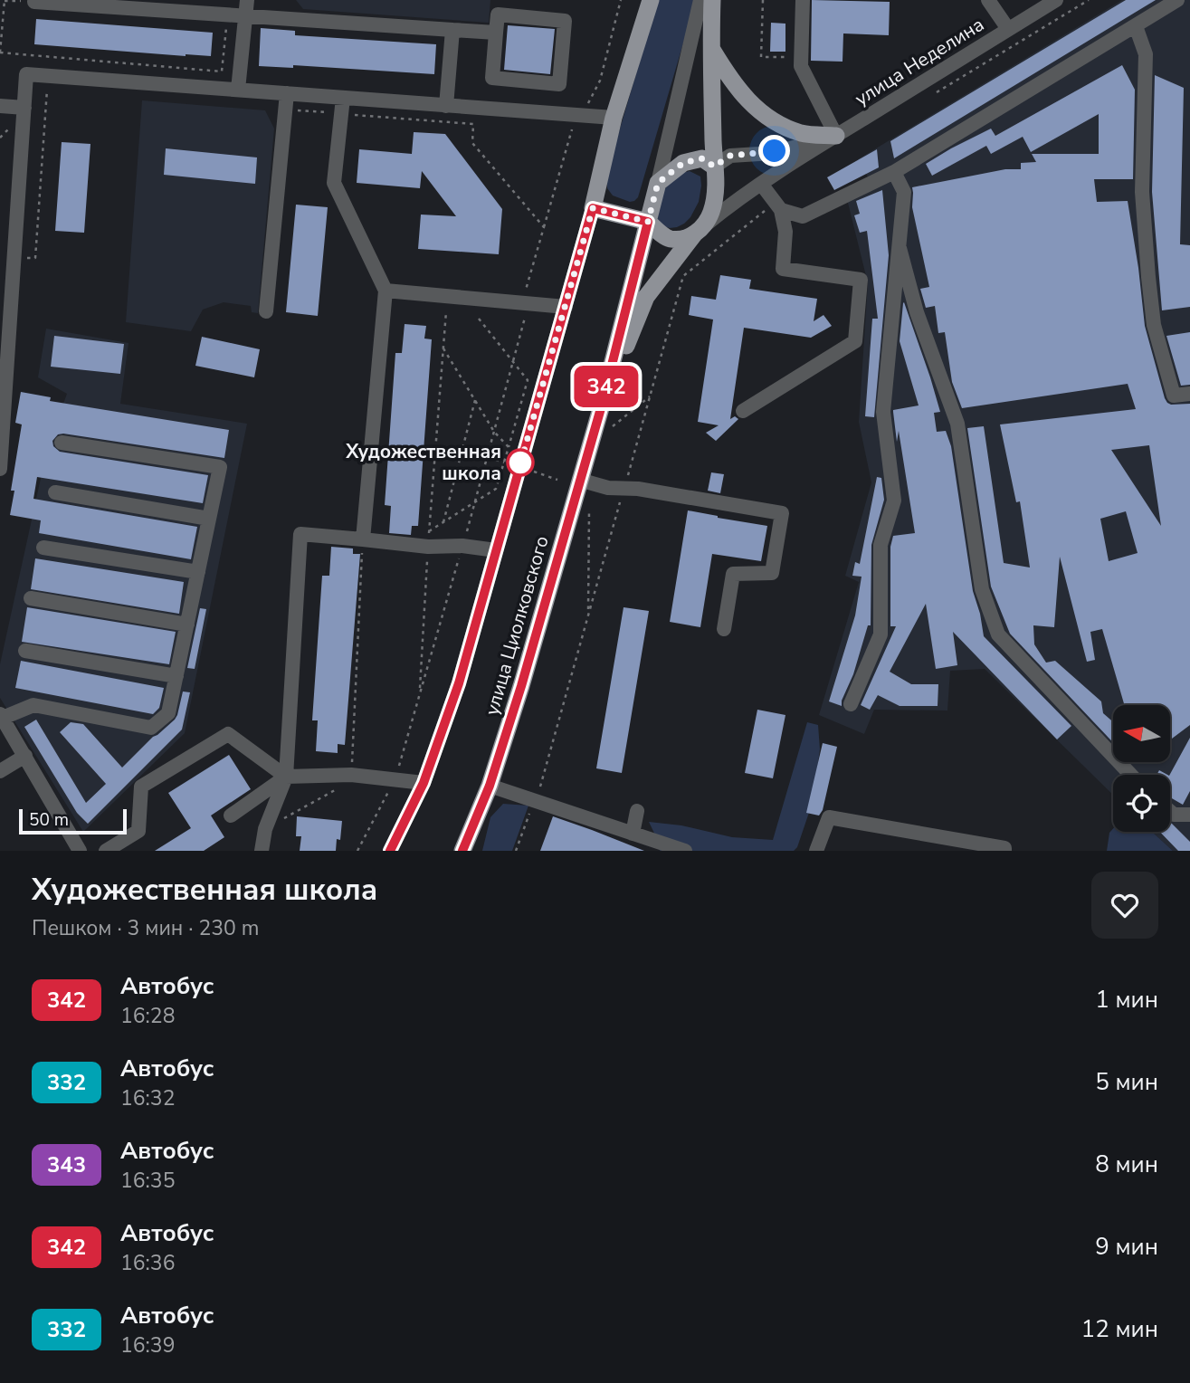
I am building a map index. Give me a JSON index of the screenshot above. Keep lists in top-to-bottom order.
{
  "streets": {
    "main road": ["улица Циолковского"],
    "street": ["улица Неделина"]
  },
  "crossings": [
    ["улица Неделина", "улица Циолковского"]
  ],
  "places": ["Художественная школа"],
  "lines": ["bus line 342"],
  "scale_bar": "50 m",
  "north": "left",
  "page": {
    "on_map": "342",
    "scale": "50 m",
    "heading": ["Художественная школа", "Пешком · 3 мин · 230 m"],
    "list": [
      {
        "mark": "342",
        "name": "Автобус",
        "note": "16:28",
        "value": "1 мин"
      },
      {
        "mark": "332",
        "name": "Автобус",
        "note": "16:32",
        "value": "5 мин"
      },
      {
        "mark": "343",
        "name": "Автобус",
        "note": "16:35",
        "value": "8 мин"
      },
      {
        "mark": "342",
        "name": "Автобус",
        "note": "16:36",
        "value": "9 мин"
      },
      {
        "mark": "332",
        "name": "Автобус",
        "note": "16:39",
        "value": "12 мин"
      }
    ]
  }
}
